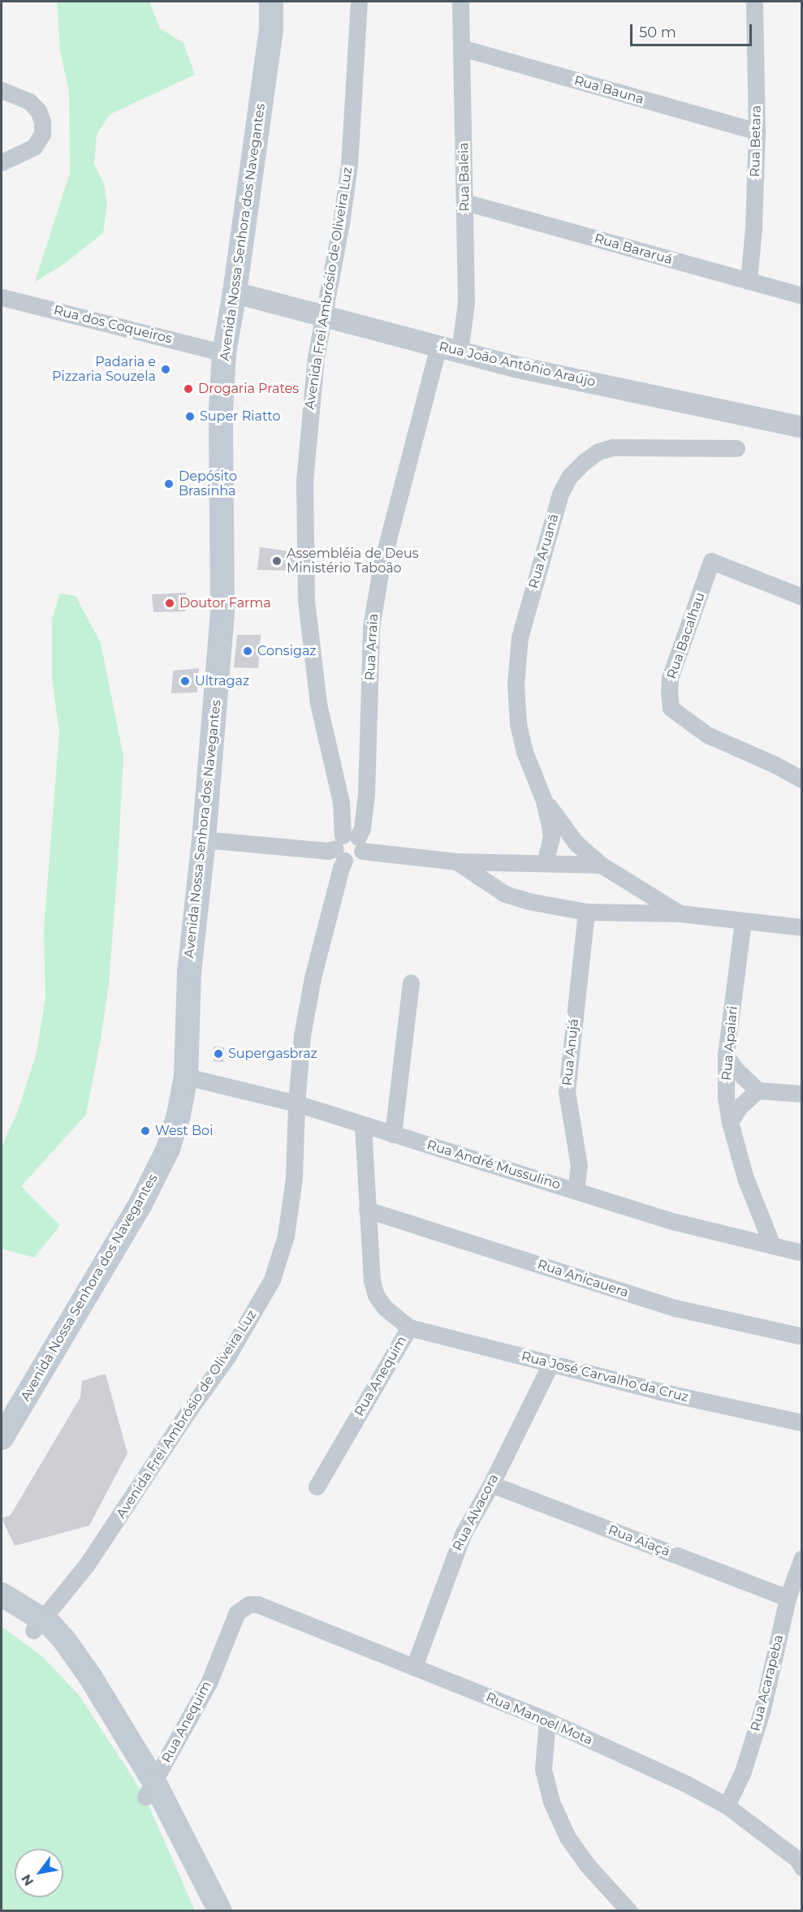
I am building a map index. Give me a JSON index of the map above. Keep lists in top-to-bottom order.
{
  "streets": {
    "main road": ["Avenida Nossa Senhora dos Navegantes"],
    "street": [
      "Rua Bauna",
      "Rua Betara",
      "Rua Baleia",
      "Rua Bararuá",
      "Avenida Frei Ambrósio de Oliveira Luz",
      "Rua dos Coqueiros",
      "Rua João Antônio Araújo",
      "Rua Aruanã",
      "Rua Bacalhau",
      "Rua Arraia",
      "Rua Apaiari",
      "Rua Anujá",
      "Rua André Mussulino",
      "Rua Anicauera",
      "Rua Anequim",
      "Rua José Carvalho da Cruz",
      "Rua Alvacora",
      "Rua Aiaçá",
      "Rua Acarapeba",
      "Rua Manoel Mota"
    ]
  },
  "crossings": [
    ["Rua Bauna", "Rua Betara"],
    ["Rua Bauna", "Rua Baleia"],
    ["Rua Betara", "Rua Bararuá"],
    ["Rua Baleia", "Rua Bararuá"],
    ["Rua Baleia", "Rua João Antônio Araújo"],
    ["Rua Baleia", "Rua Arraia"],
    ["Avenida Nossa Senhora dos Navegantes", "Rua dos Coqueiros"],
    ["Avenida Nossa Senhora dos Navegantes", "Rua João Antônio Araújo"],
    ["Avenida Nossa Senhora dos Navegantes", "Rua André Mussulino"],
    ["Avenida Frei Ambrósio de Oliveira Luz", "Rua João Antônio Araújo"],
    ["Avenida Frei Ambrósio de Oliveira Luz", "Rua Arraia"],
    ["Avenida Frei Ambrósio de Oliveira Luz", "Rua André Mussulino"],
    ["Rua João Antônio Araújo", "Rua Arraia"],
    ["Rua Apaiari", "Rua André Mussulino"],
    ["Rua Anujá", "Rua André Mussulino"],
    ["Rua André Mussulino", "Rua Anequim"],
    ["Rua Anicauera", "Rua Anequim"],
    ["Rua Anequim", "Rua José Carvalho da Cruz"],
    ["Rua Anequim", "Rua Manoel Mota"],
    ["Rua José Carvalho da Cruz", "Rua Alvacora"],
    ["Rua Alvacora", "Rua Aiaçá"],
    ["Rua Alvacora", "Rua Manoel Mota"],
    ["Rua Aiaçá", "Rua Acarapeba"],
    ["Rua Acarapeba", "Rua Manoel Mota"]
  ],
  "places": [
    "Padaria e Pizzaria Souzela",
    "Drogaria Prates",
    "Super Riatto",
    "Depósito Brasinha",
    "Assembléia de Deus Ministério Taboão",
    "Doutor Farma",
    "Consigaz",
    "Ultragaz",
    "Supergasbraz",
    "West Boi"
  ],
  "scale_bar": "50 m",
  "north": "bottom left"
}
